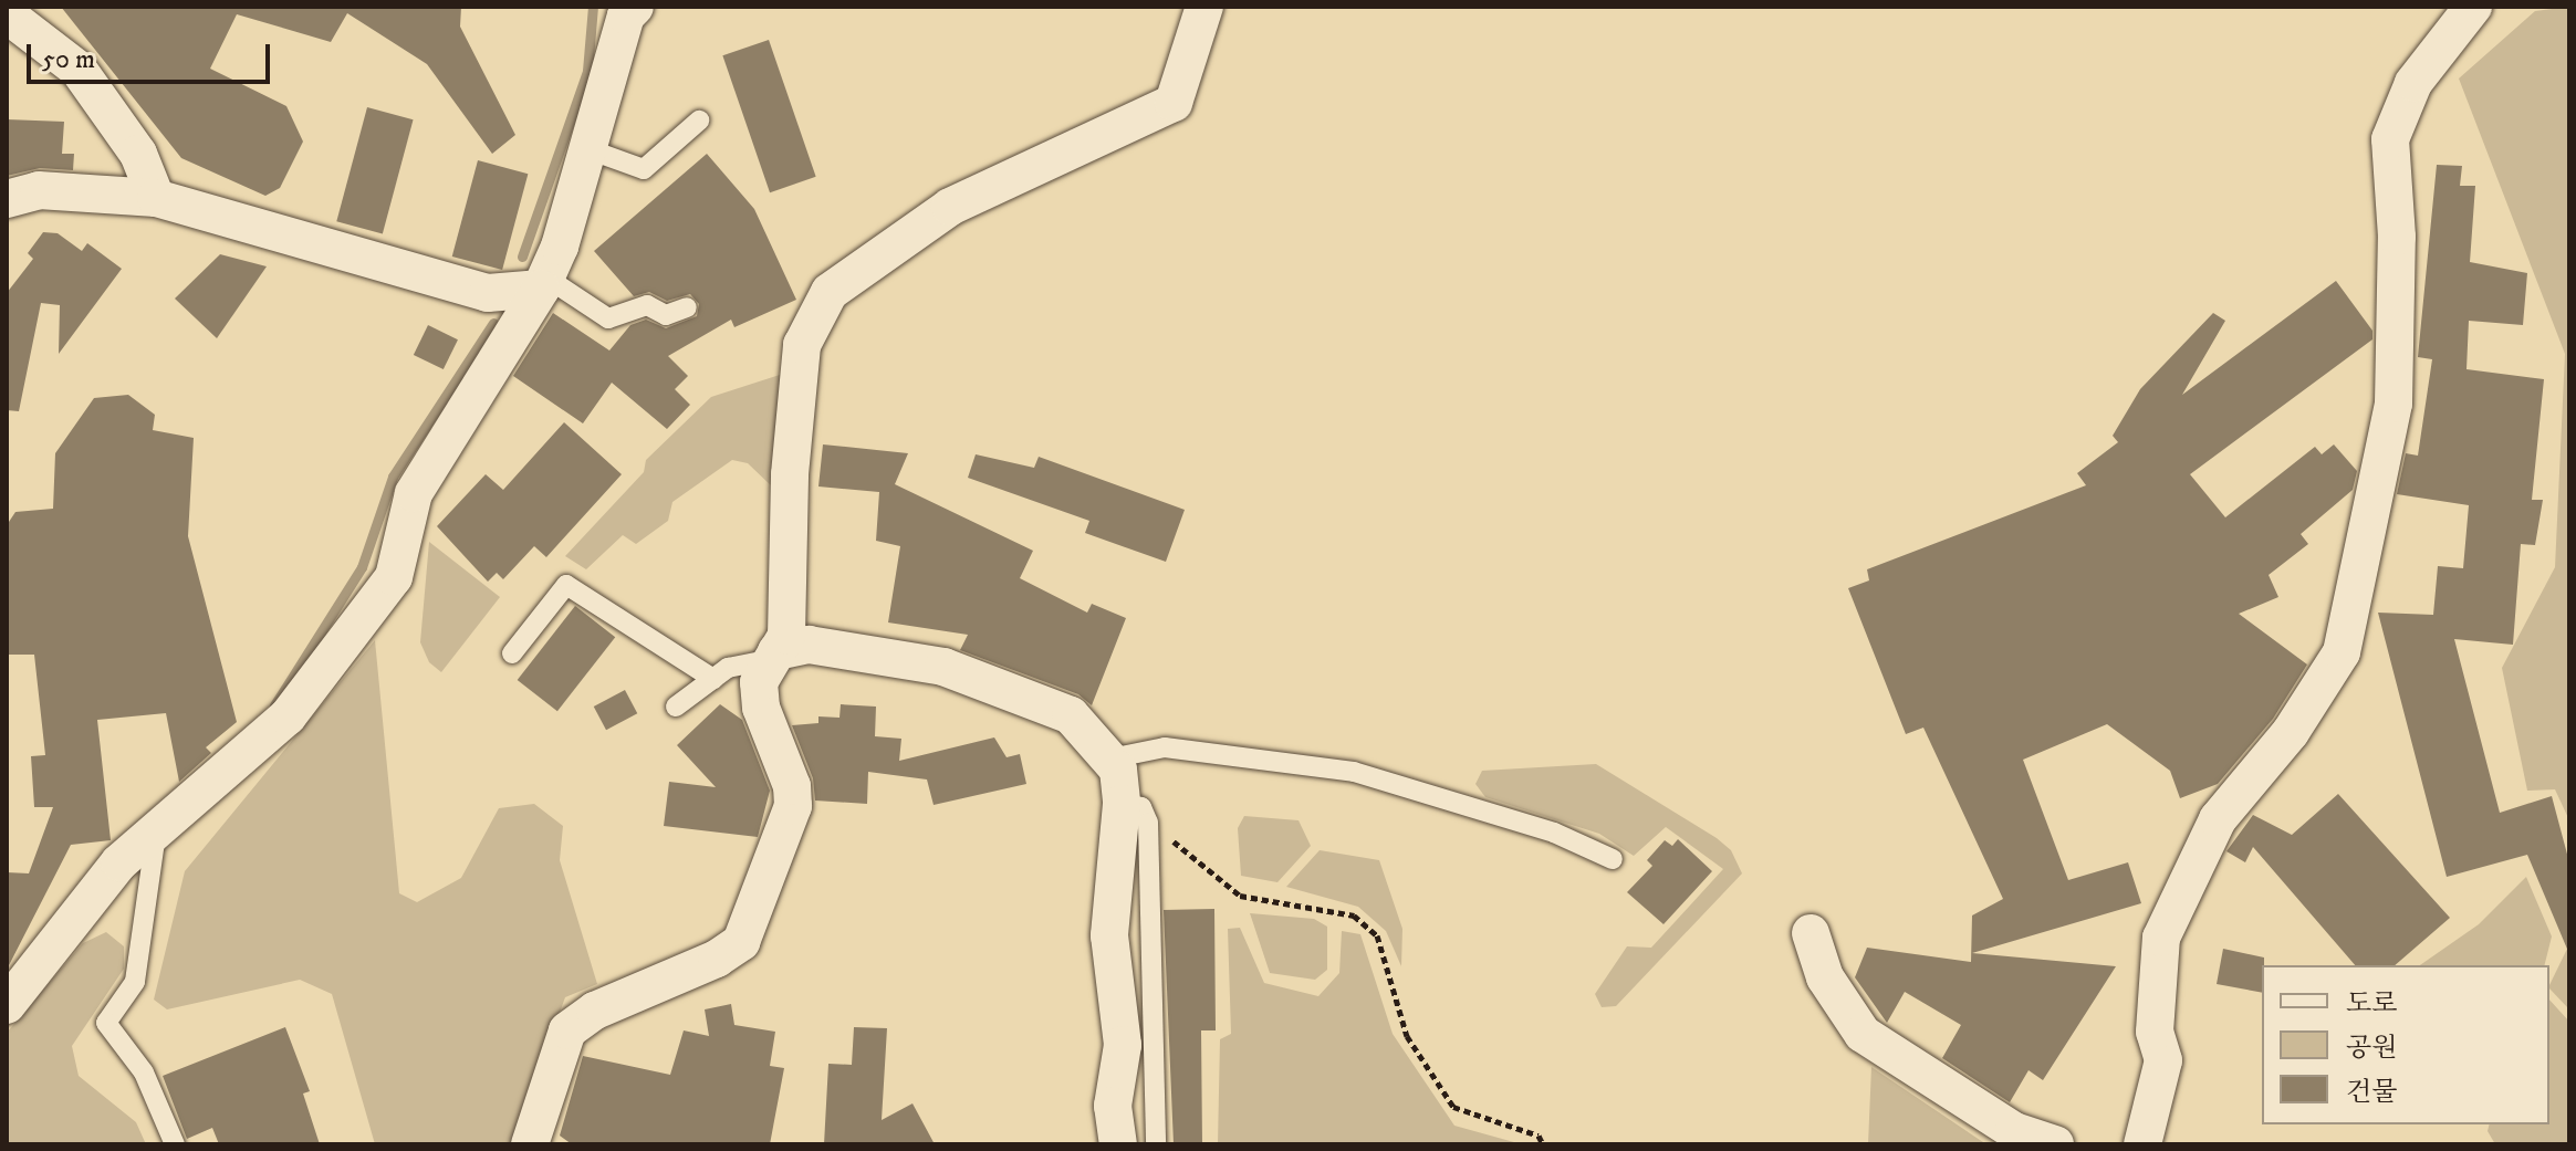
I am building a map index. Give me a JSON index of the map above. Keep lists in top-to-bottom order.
{
  "legend": ["도로", "공원", "건물"],
  "scale_bar": "50 m"
}
